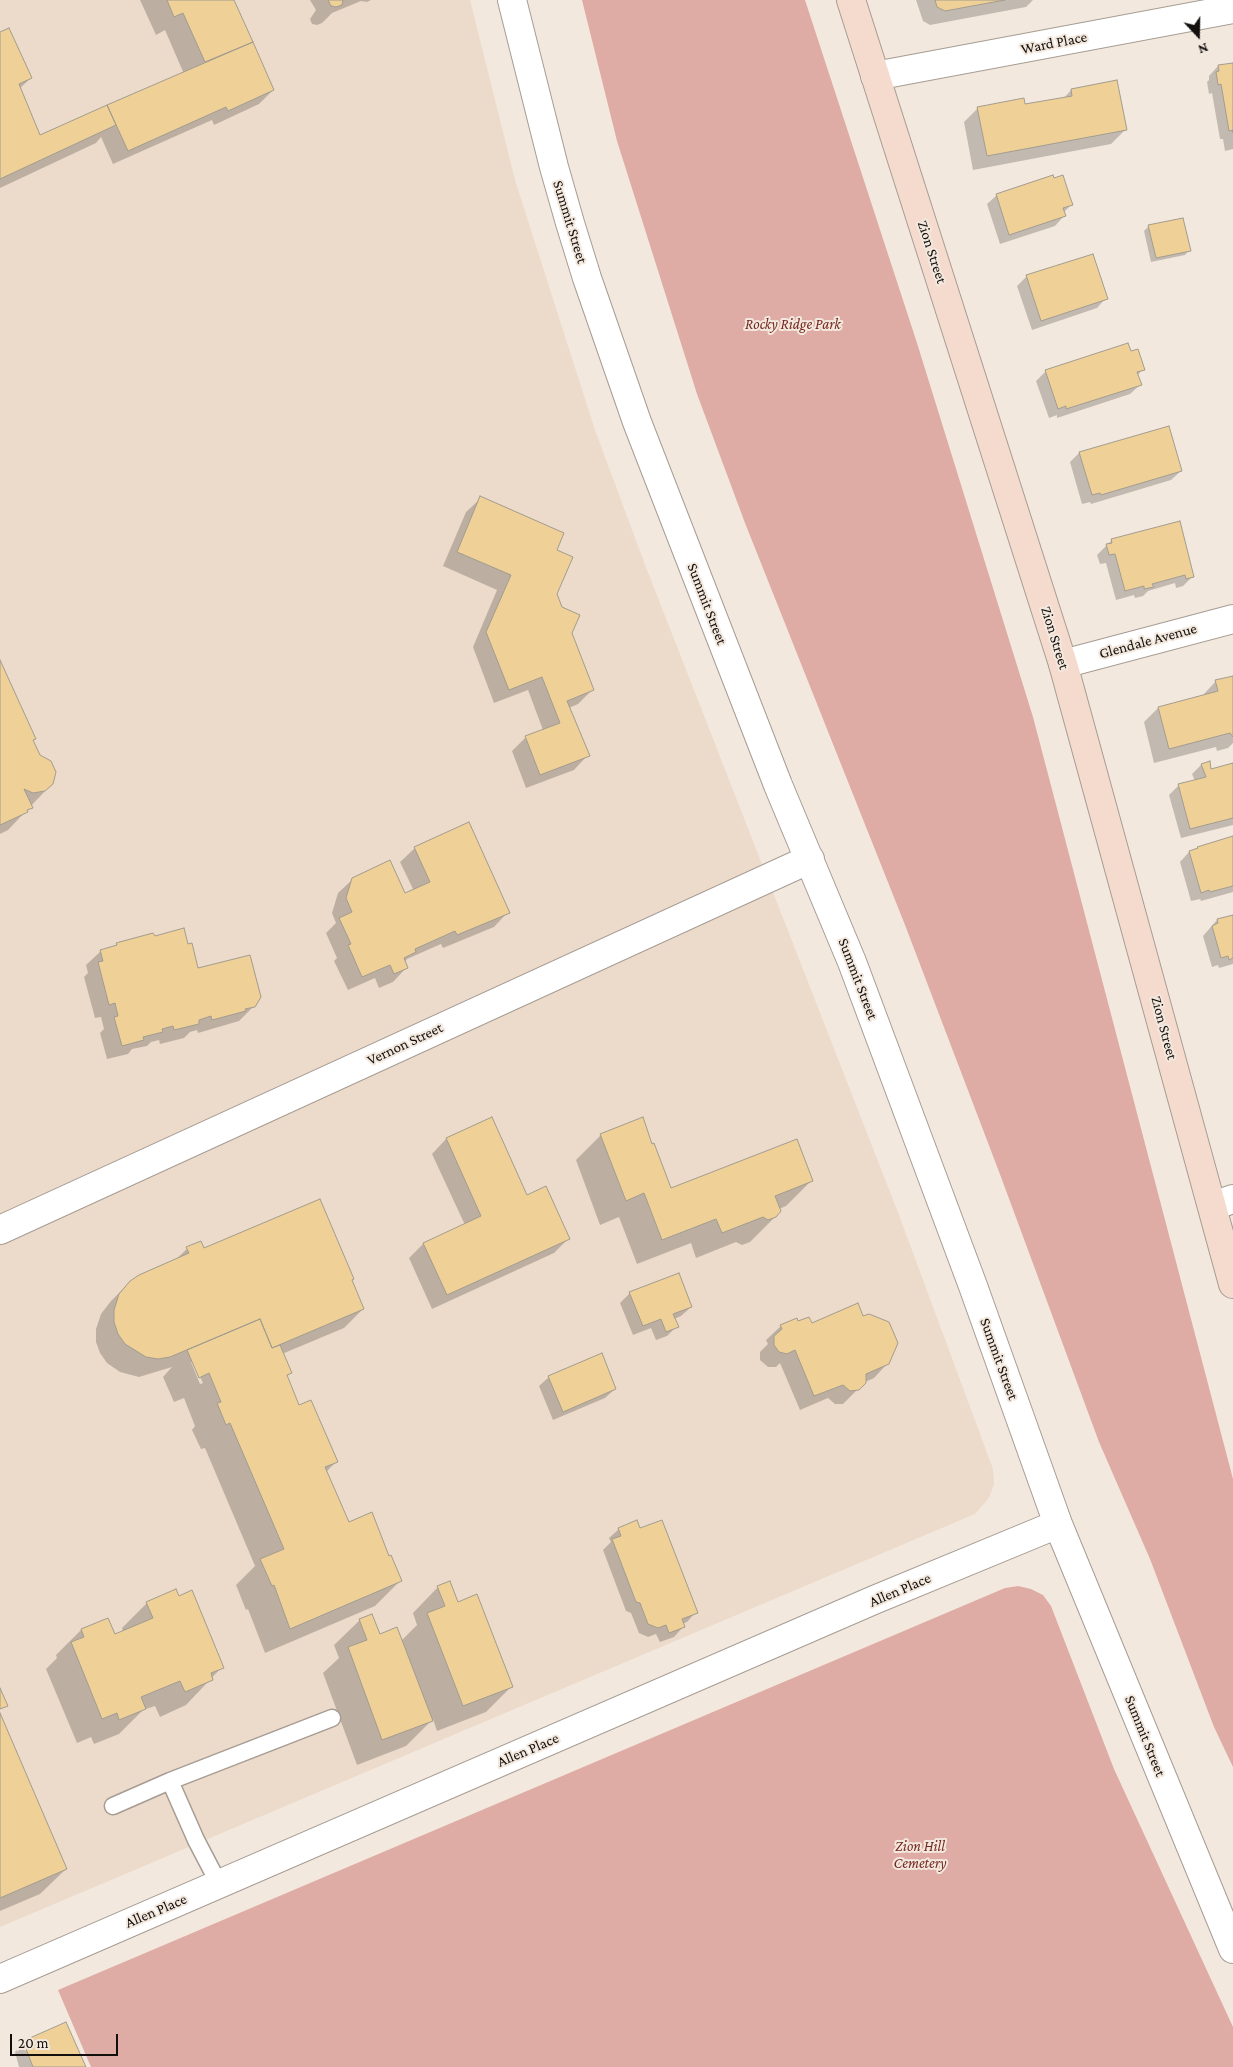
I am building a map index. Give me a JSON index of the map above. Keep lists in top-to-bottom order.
{
  "streets": {
    "main road": ["Zion Street"],
    "street": [
      "Ward Place",
      "Summit Street",
      "Glendale Avenue",
      "Vernon Street",
      "Allen Place"
    ]
  },
  "crossings": [
    ["Ward Place", "Zion Street"],
    ["Summit Street", "Vernon Street"],
    ["Summit Street", "Allen Place"],
    ["Zion Street", "Glendale Avenue"]
  ],
  "parks": ["Rocky Ridge Park", "Zion Hill Cemetery"],
  "scale_bar": "20 m",
  "north": "bottom"
}
